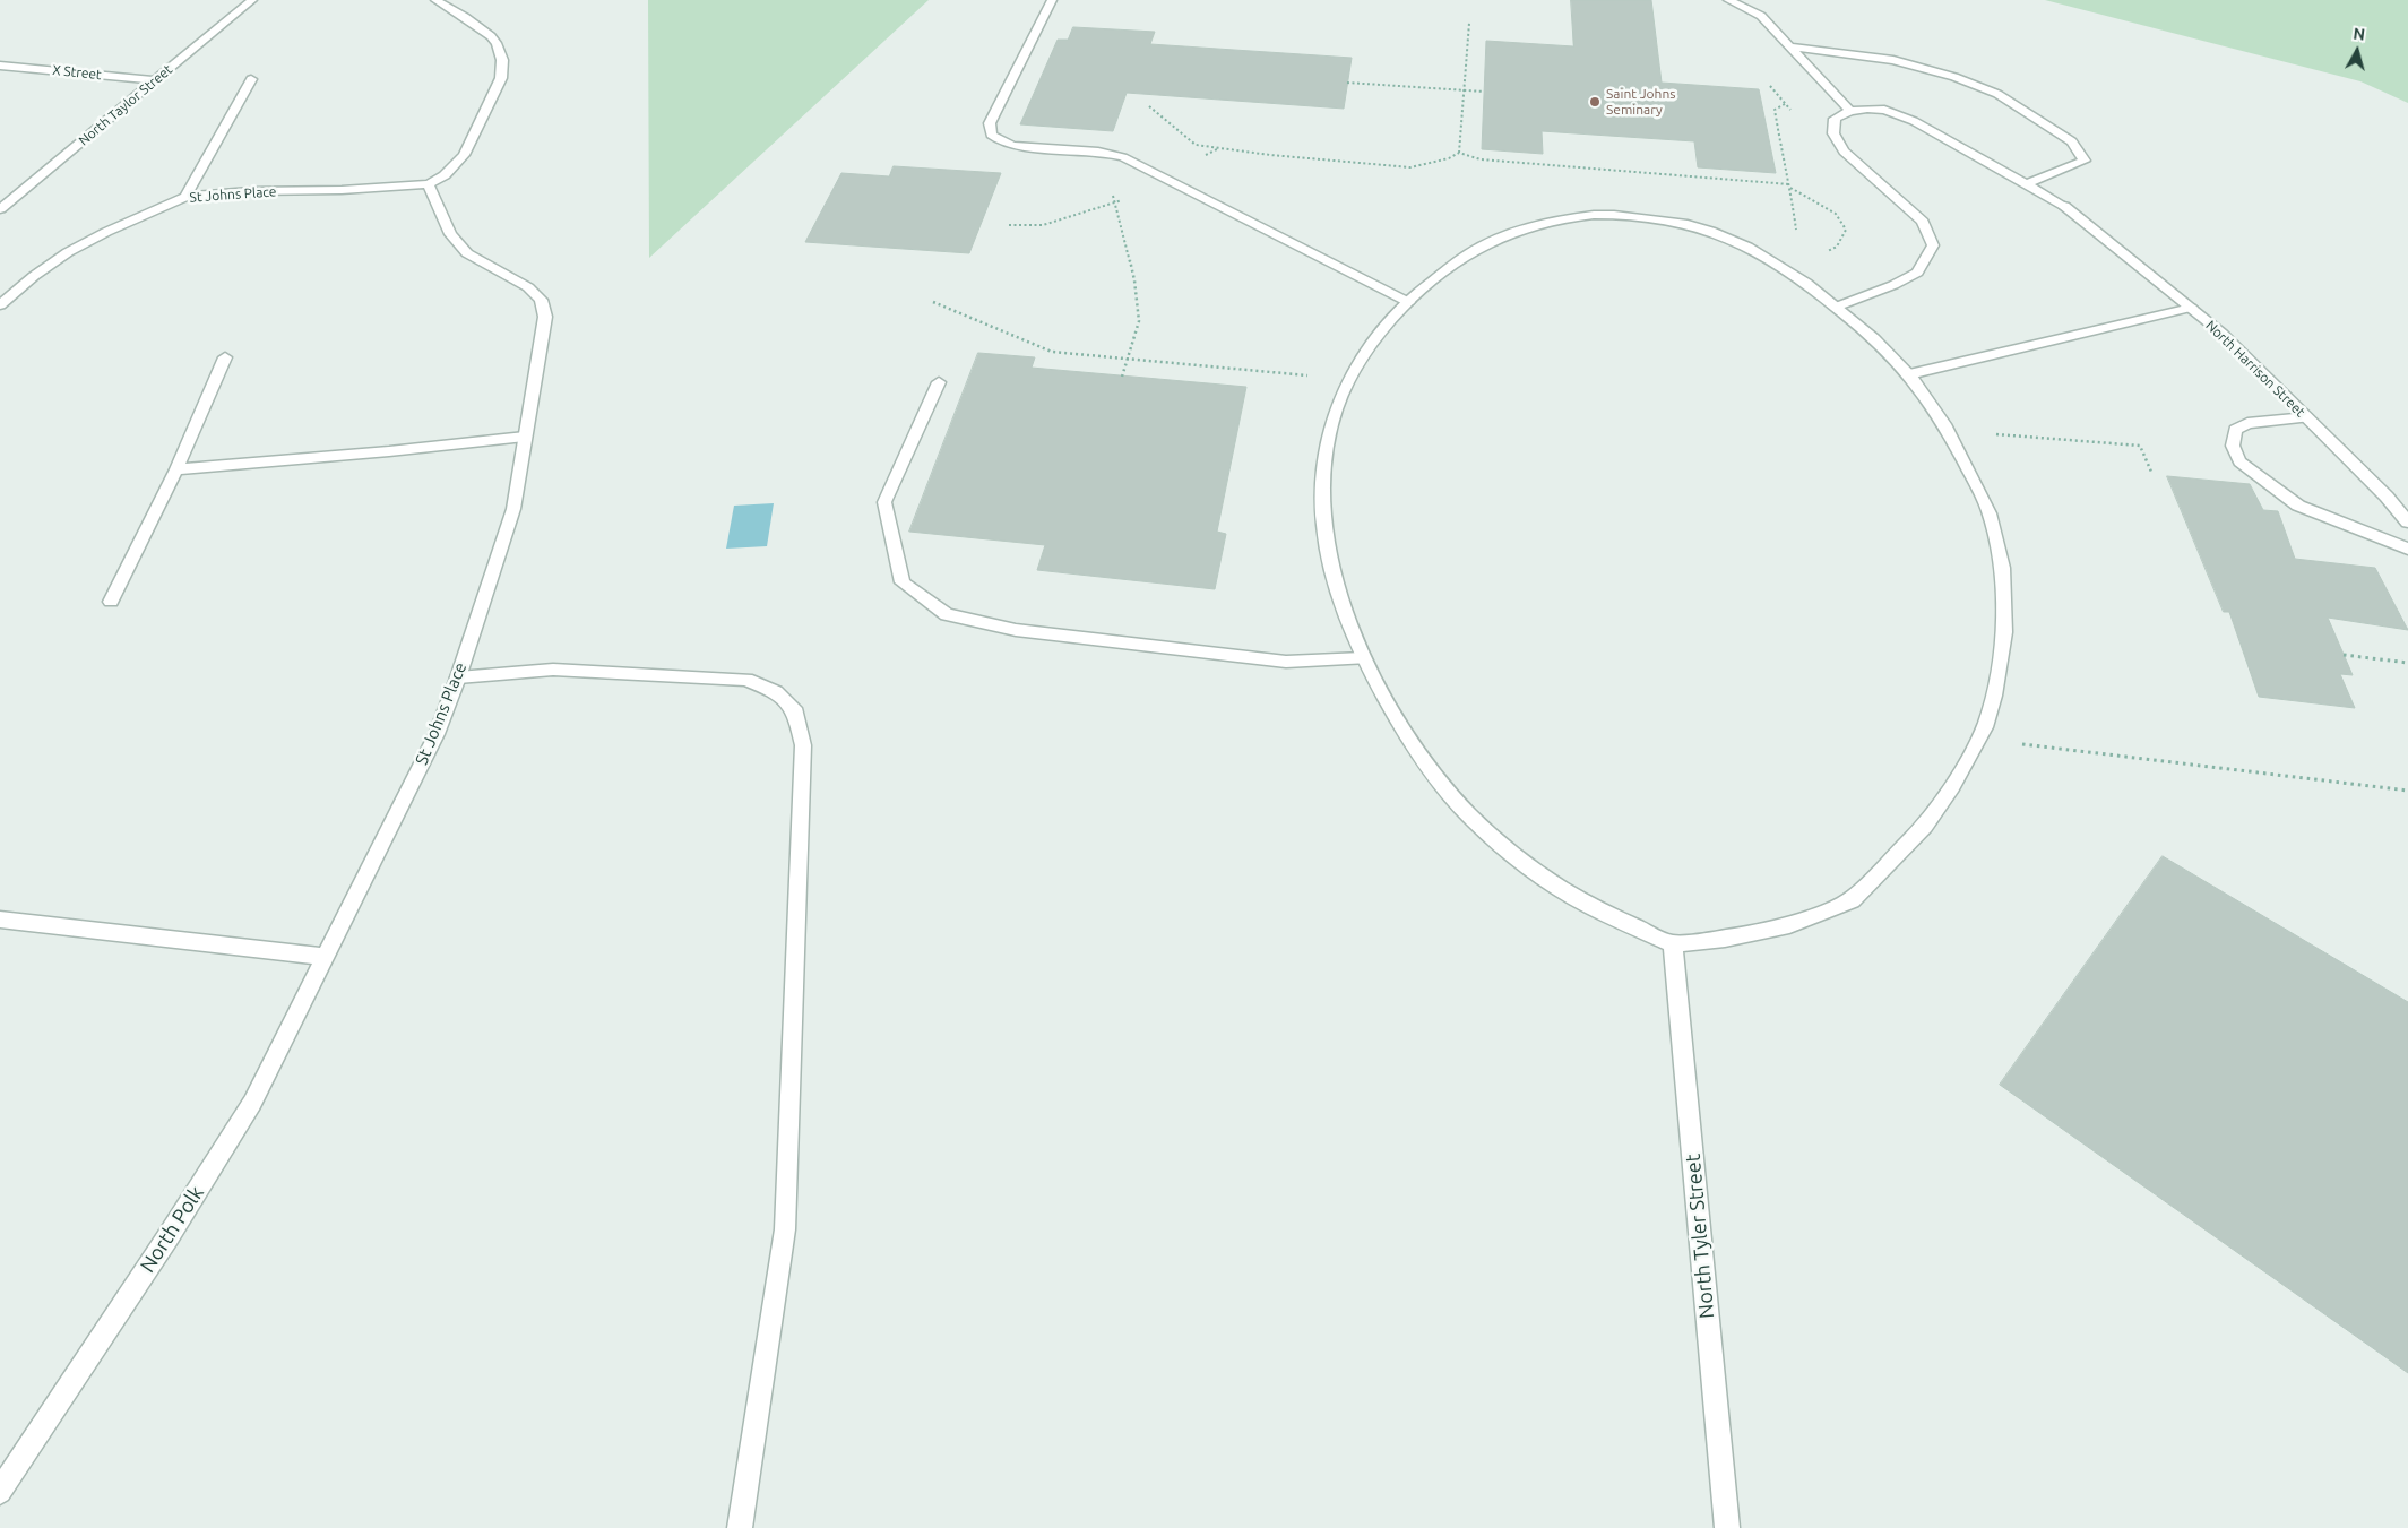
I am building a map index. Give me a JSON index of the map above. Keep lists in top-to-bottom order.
{
  "streets": {
    "street": [
      "X Street",
      "North Taylor Street",
      "St Johns Place",
      "North Harrison Street",
      "North Polk",
      "North Tyler Street"
    ]
  },
  "crossings": [
    ["X Street", "North Taylor Street"],
    ["St Johns Place", "North Polk"]
  ],
  "places": ["Saint Johns Seminary"],
  "north": "top"
}
